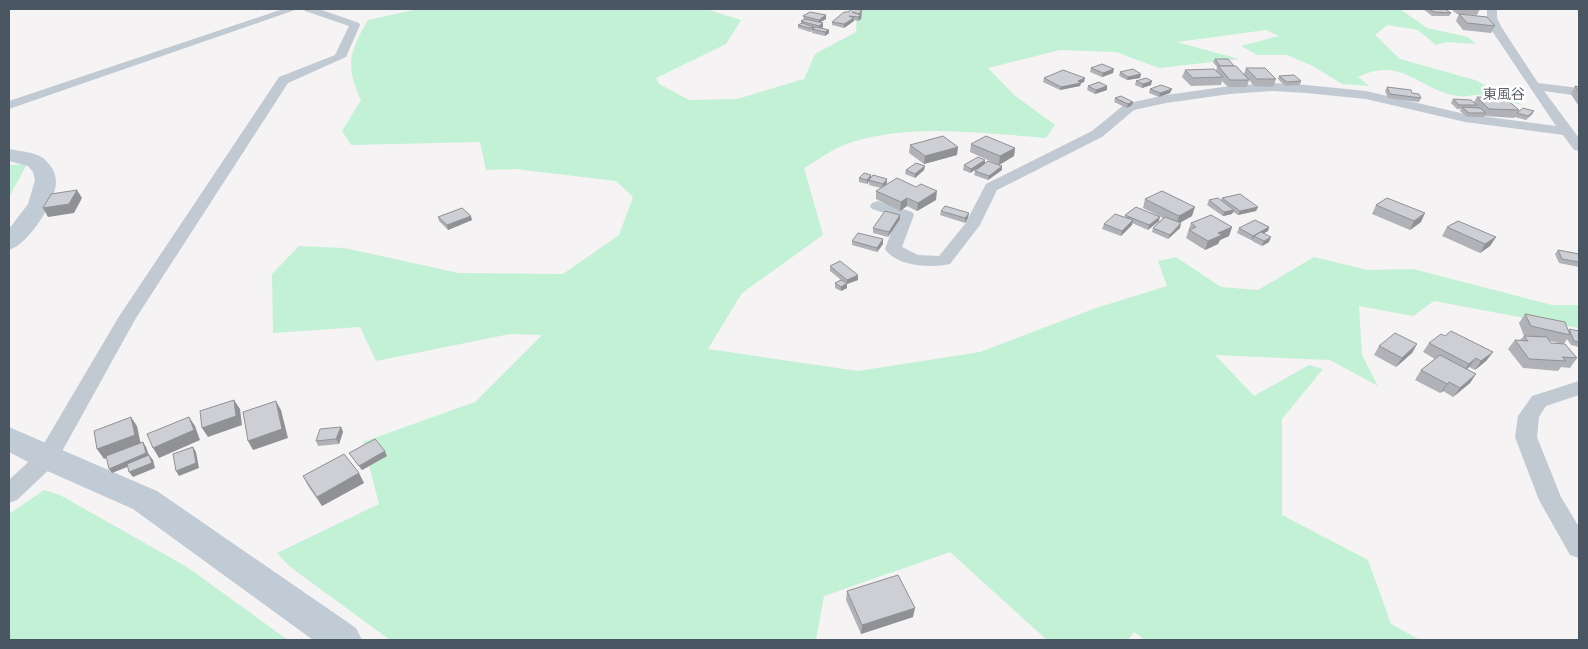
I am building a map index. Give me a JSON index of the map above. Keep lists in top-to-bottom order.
{
  "districts": ["東風谷"]
}
